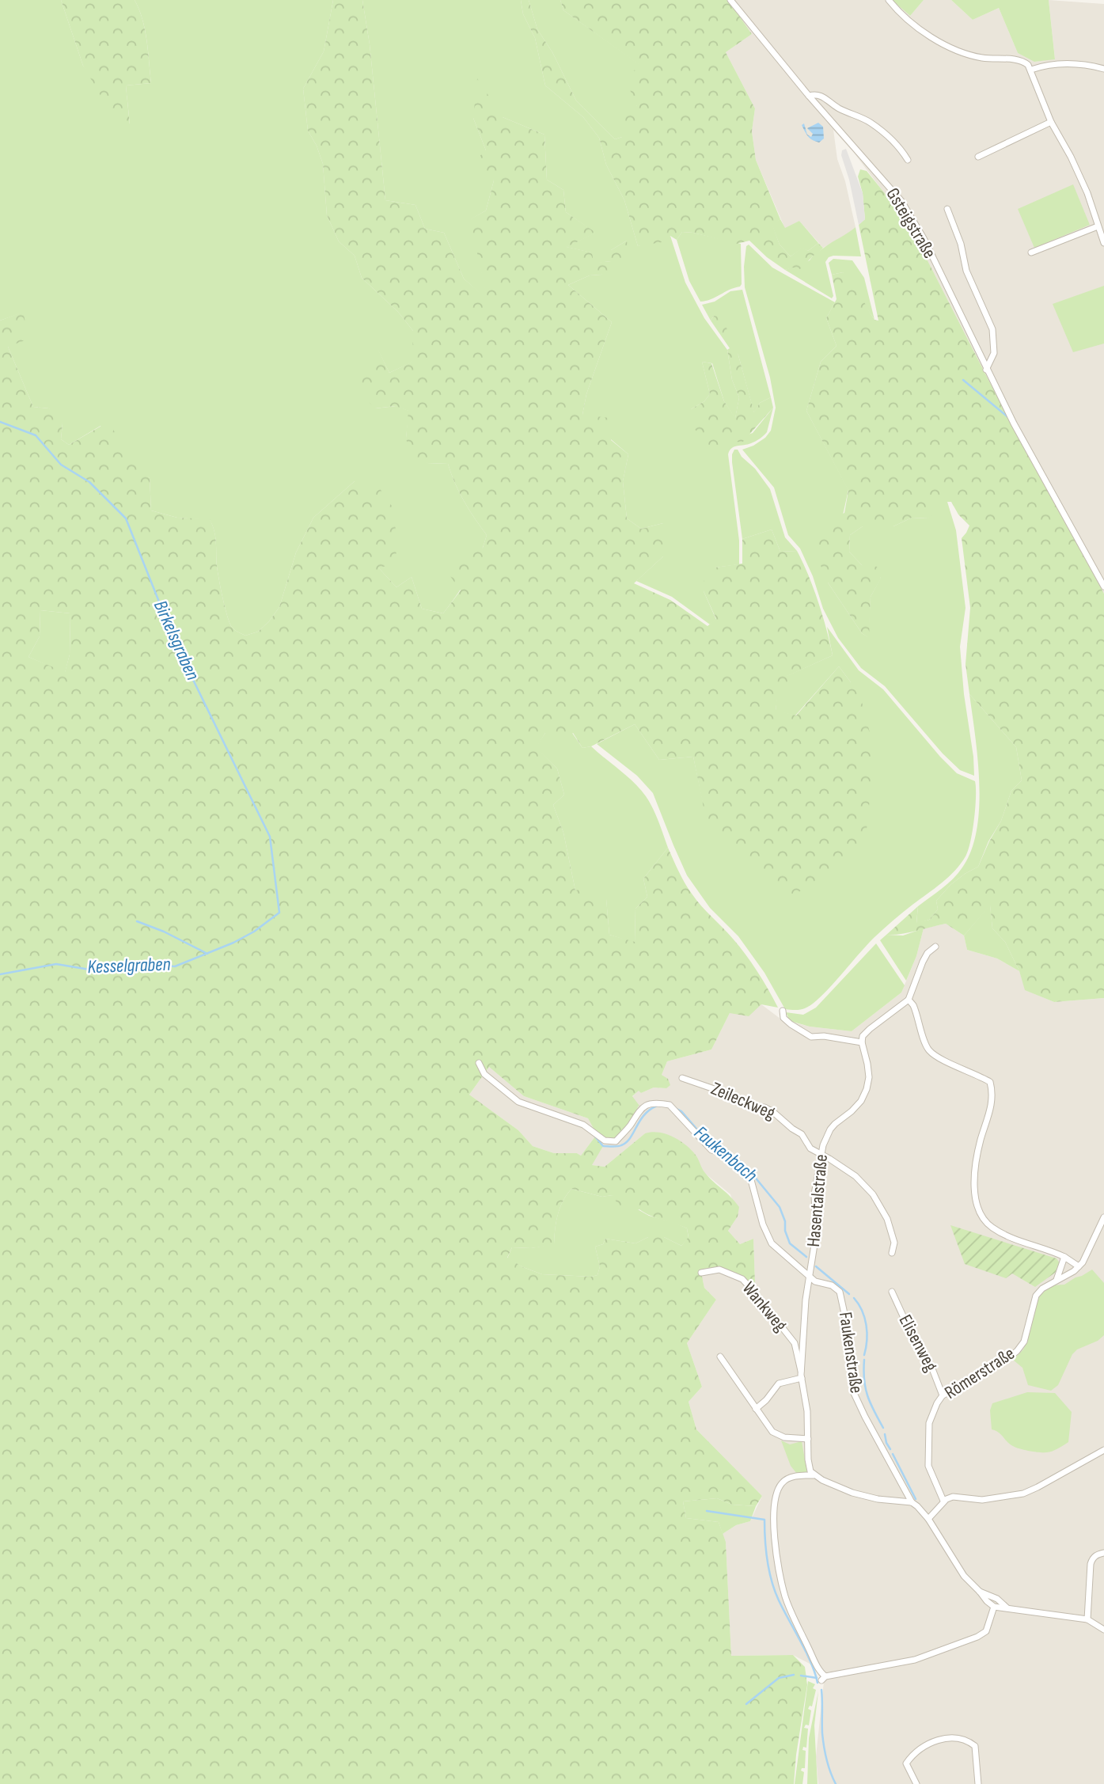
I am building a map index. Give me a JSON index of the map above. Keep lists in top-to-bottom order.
{
  "streets": {
    "street": [
      "Gsteigstraße",
      "Zeileckweg",
      "Hasentalstraße",
      "Wankweg",
      "Elisenweg",
      "Faukenstraße",
      "Römerstraße"
    ]
  },
  "crossings": [
    ["Zeileckweg", "Hasentalstraße"],
    ["Hasentalstraße", "Wankweg"],
    ["Hasentalstraße", "Faukenstraße"],
    ["Elisenweg", "Römerstraße"]
  ],
  "water": ["Birkelsgraben", "Kesselgraben", "Faukenbach"]
}
